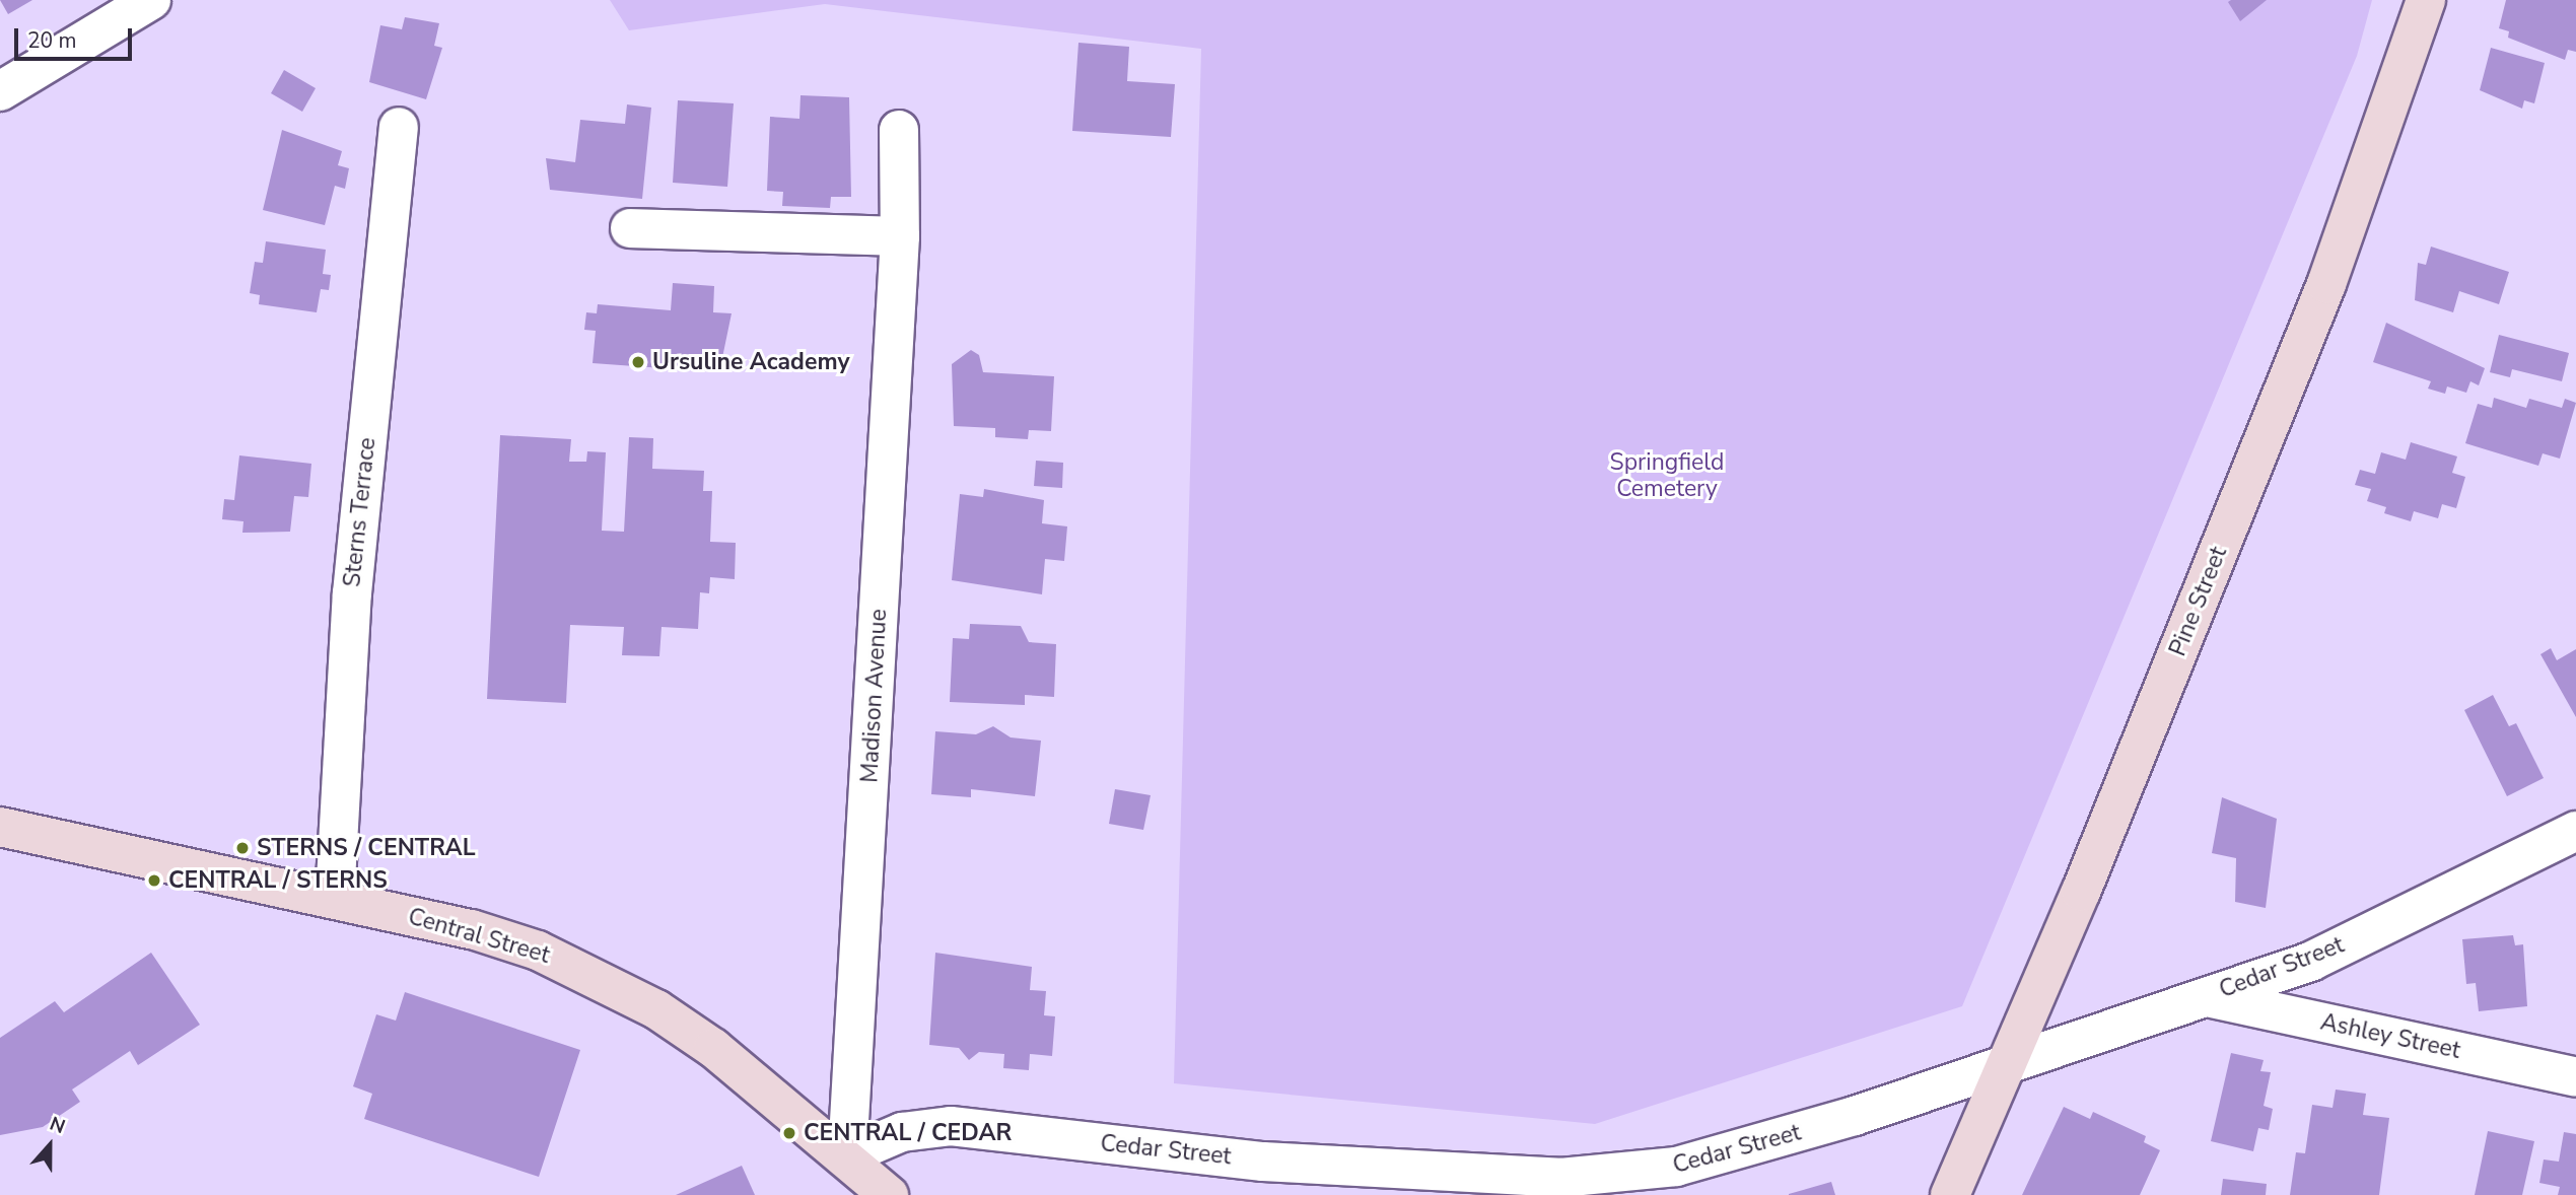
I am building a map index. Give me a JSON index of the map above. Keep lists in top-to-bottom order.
{
  "streets": {
    "main road": ["Pine Street", "Central Street"],
    "street": [
      "Sterns Terrace",
      "Madison Avenue",
      "Cedar Street",
      "Ashley Street"
    ]
  },
  "crossings": [
    ["Sterns Terrace", "Central Street"],
    ["Pine Street", "Cedar Street"],
    ["Madison Avenue", "Central Street"],
    ["Madison Avenue", "Cedar Street"],
    ["Central Street", "Cedar Street"],
    ["Cedar Street", "Ashley Street"]
  ],
  "parks": ["Springfield Cemetery"],
  "places": [
    "Ursuline Academy",
    "STERNS / CENTRAL",
    "CENTRAL / STERNS",
    "CENTRAL / CEDAR"
  ],
  "scale_bar": "20 m",
  "north": "top"
}
